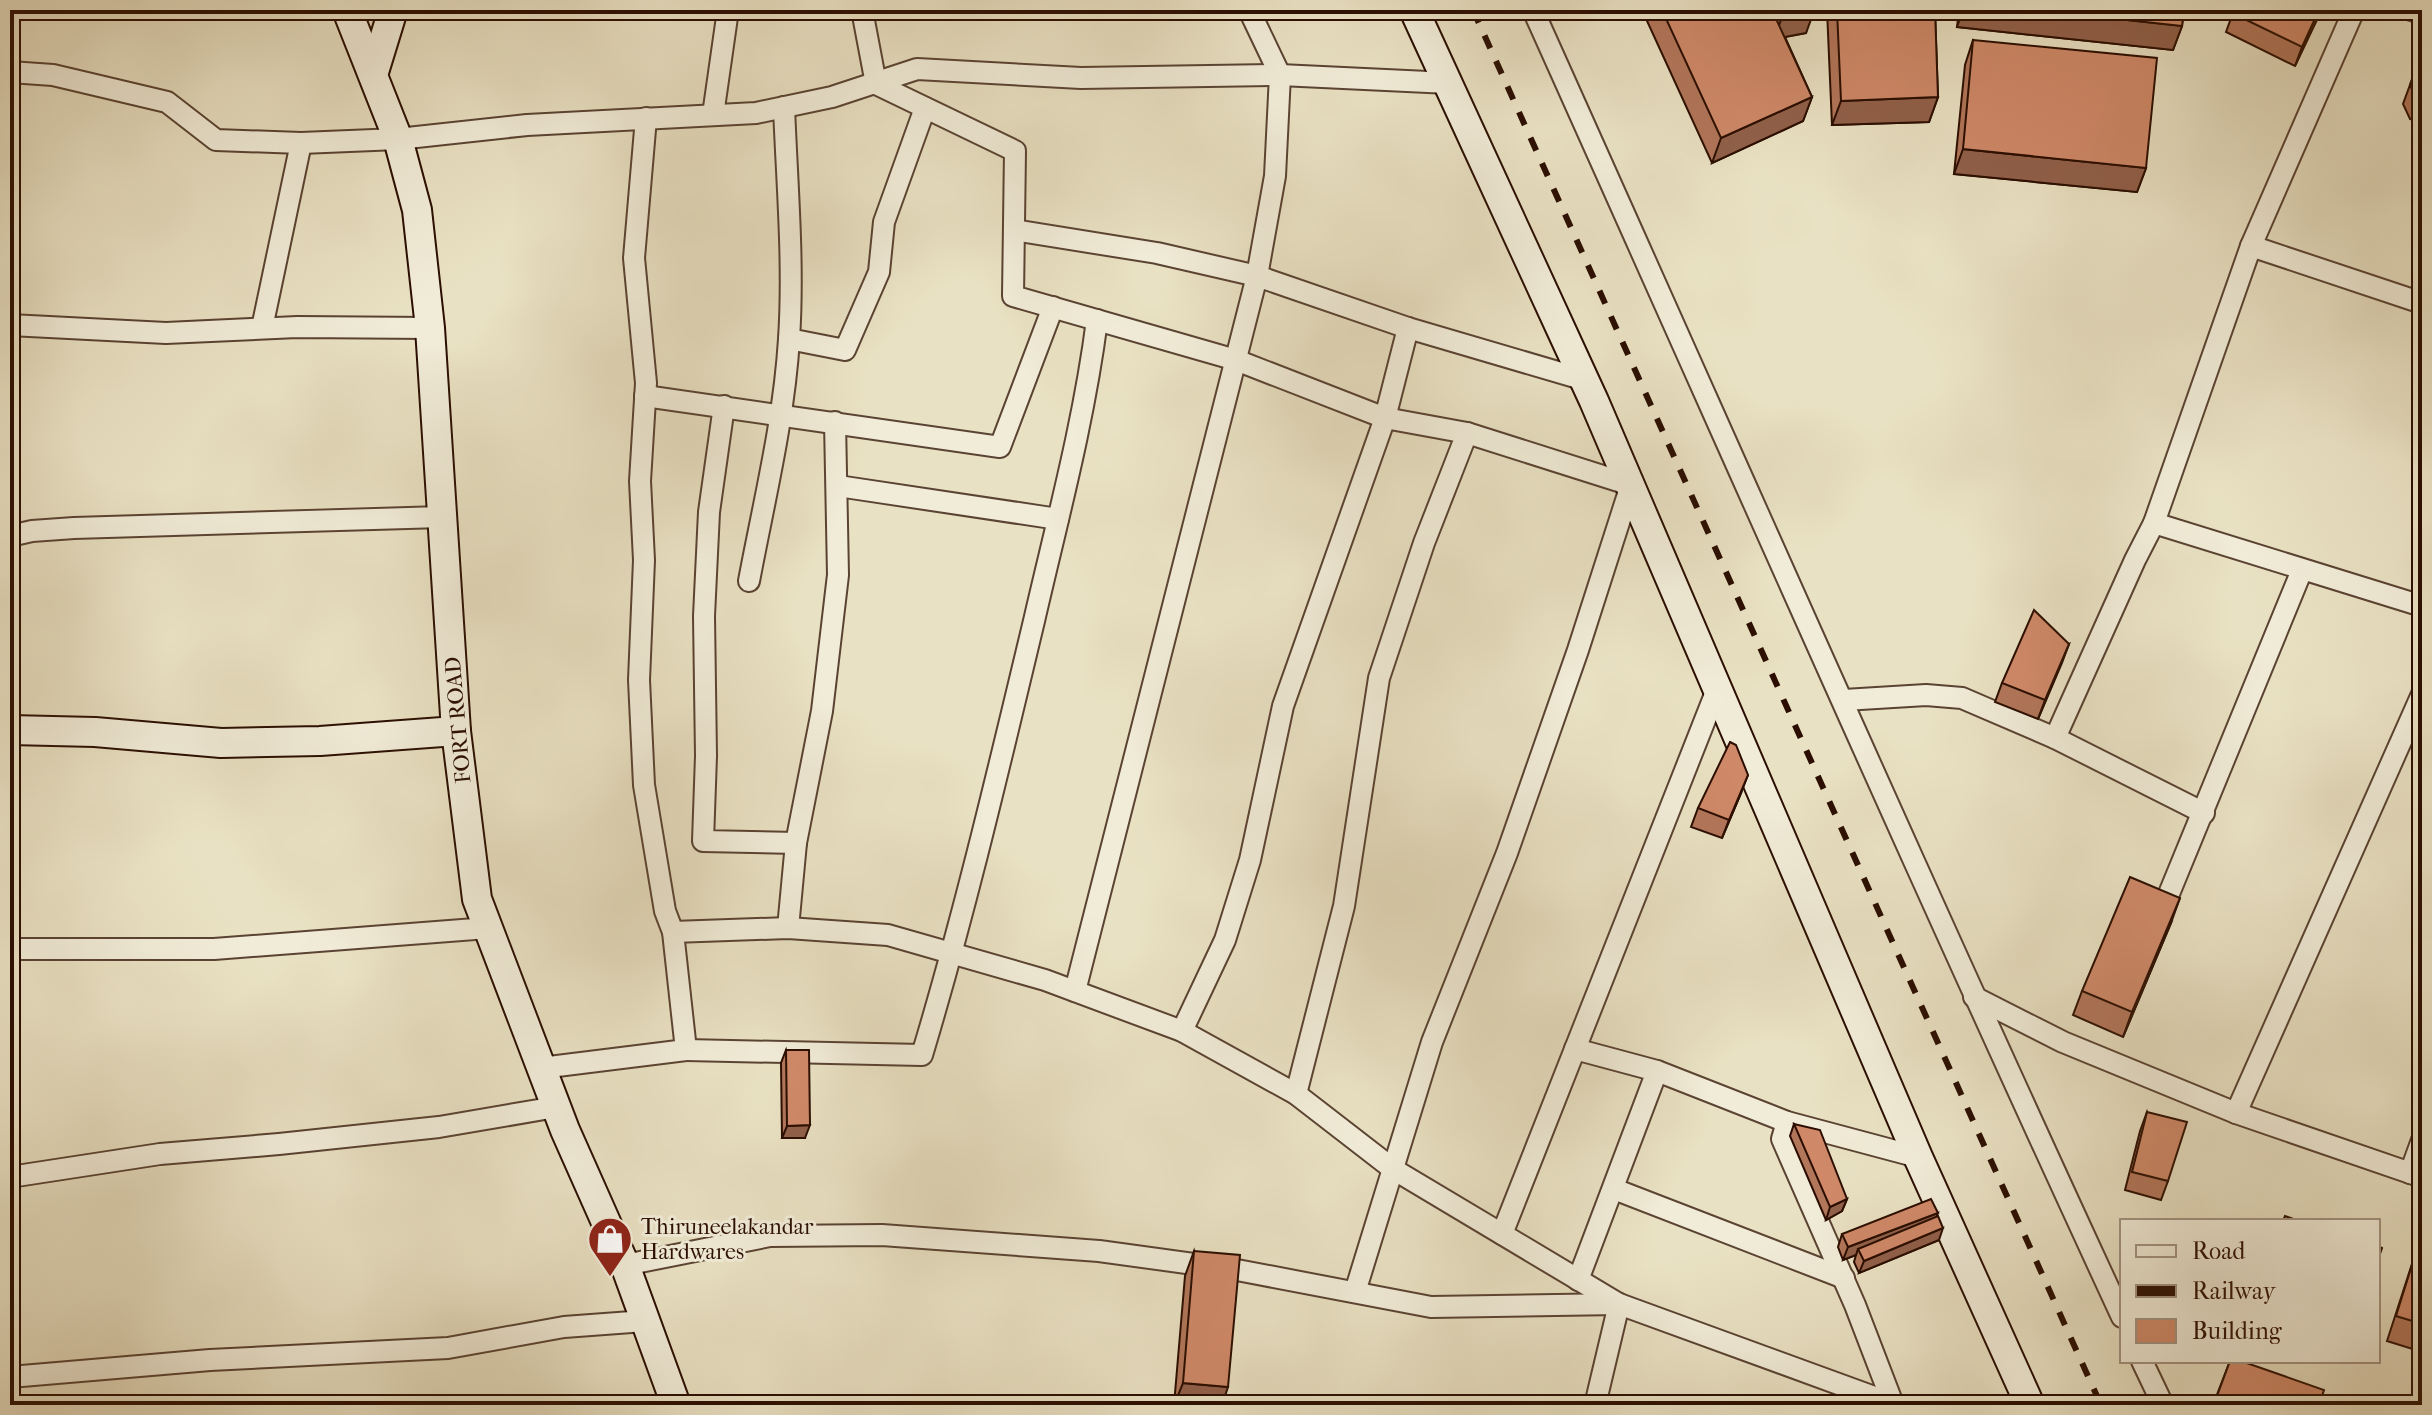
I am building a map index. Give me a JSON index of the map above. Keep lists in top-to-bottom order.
{
  "streets": {
    "street": ["FORT ROAD"]
  },
  "places": {
    "shop": ["Thiruneelakandar Hardwares"]
  },
  "legend": ["Road", "Railway", "Building"]
}
